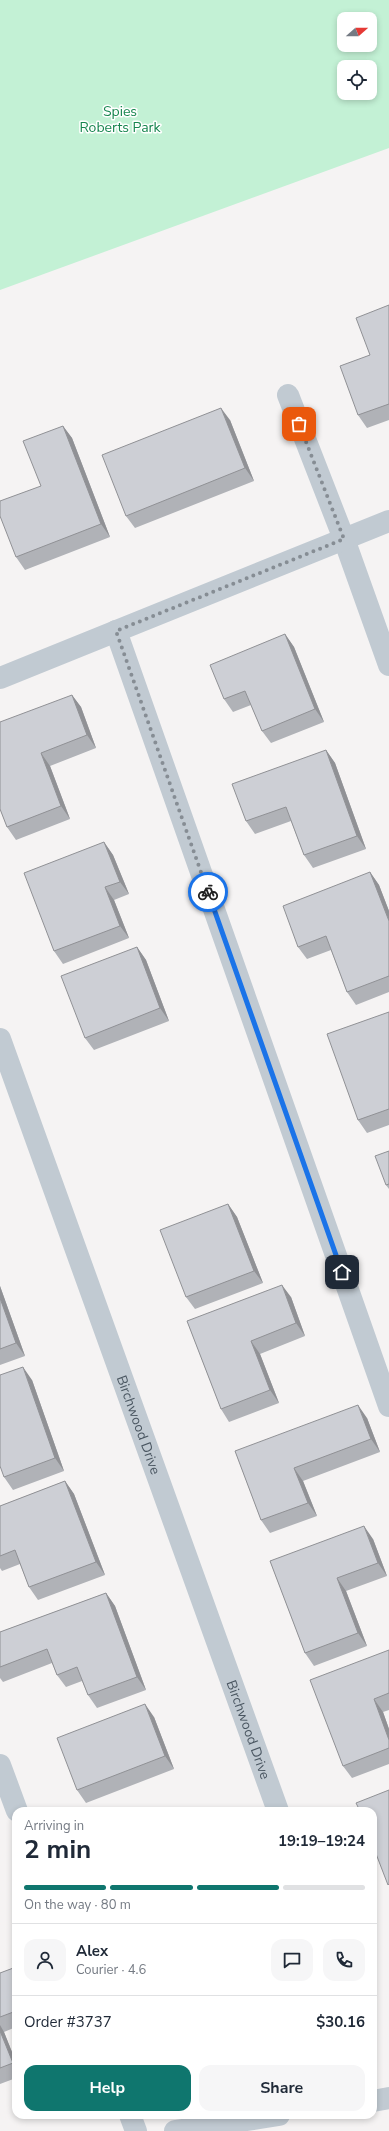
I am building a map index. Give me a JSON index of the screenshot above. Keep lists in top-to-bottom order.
{
  "streets": {
    "street": ["Birchwood Drive"]
  },
  "parks": ["Spies Roberts Park"],
  "north": "right",
  "page": {
    "heading": ["2 min", "Arriving in", "19:19–19:24"],
    "panel": [
      "Alex",
      "Courier · 4.6",
      "Order #3737",
      "$30.16"
    ],
    "bar": "On the way · 80 m",
    "buttons": ["Help", "Share"]
  }
}
